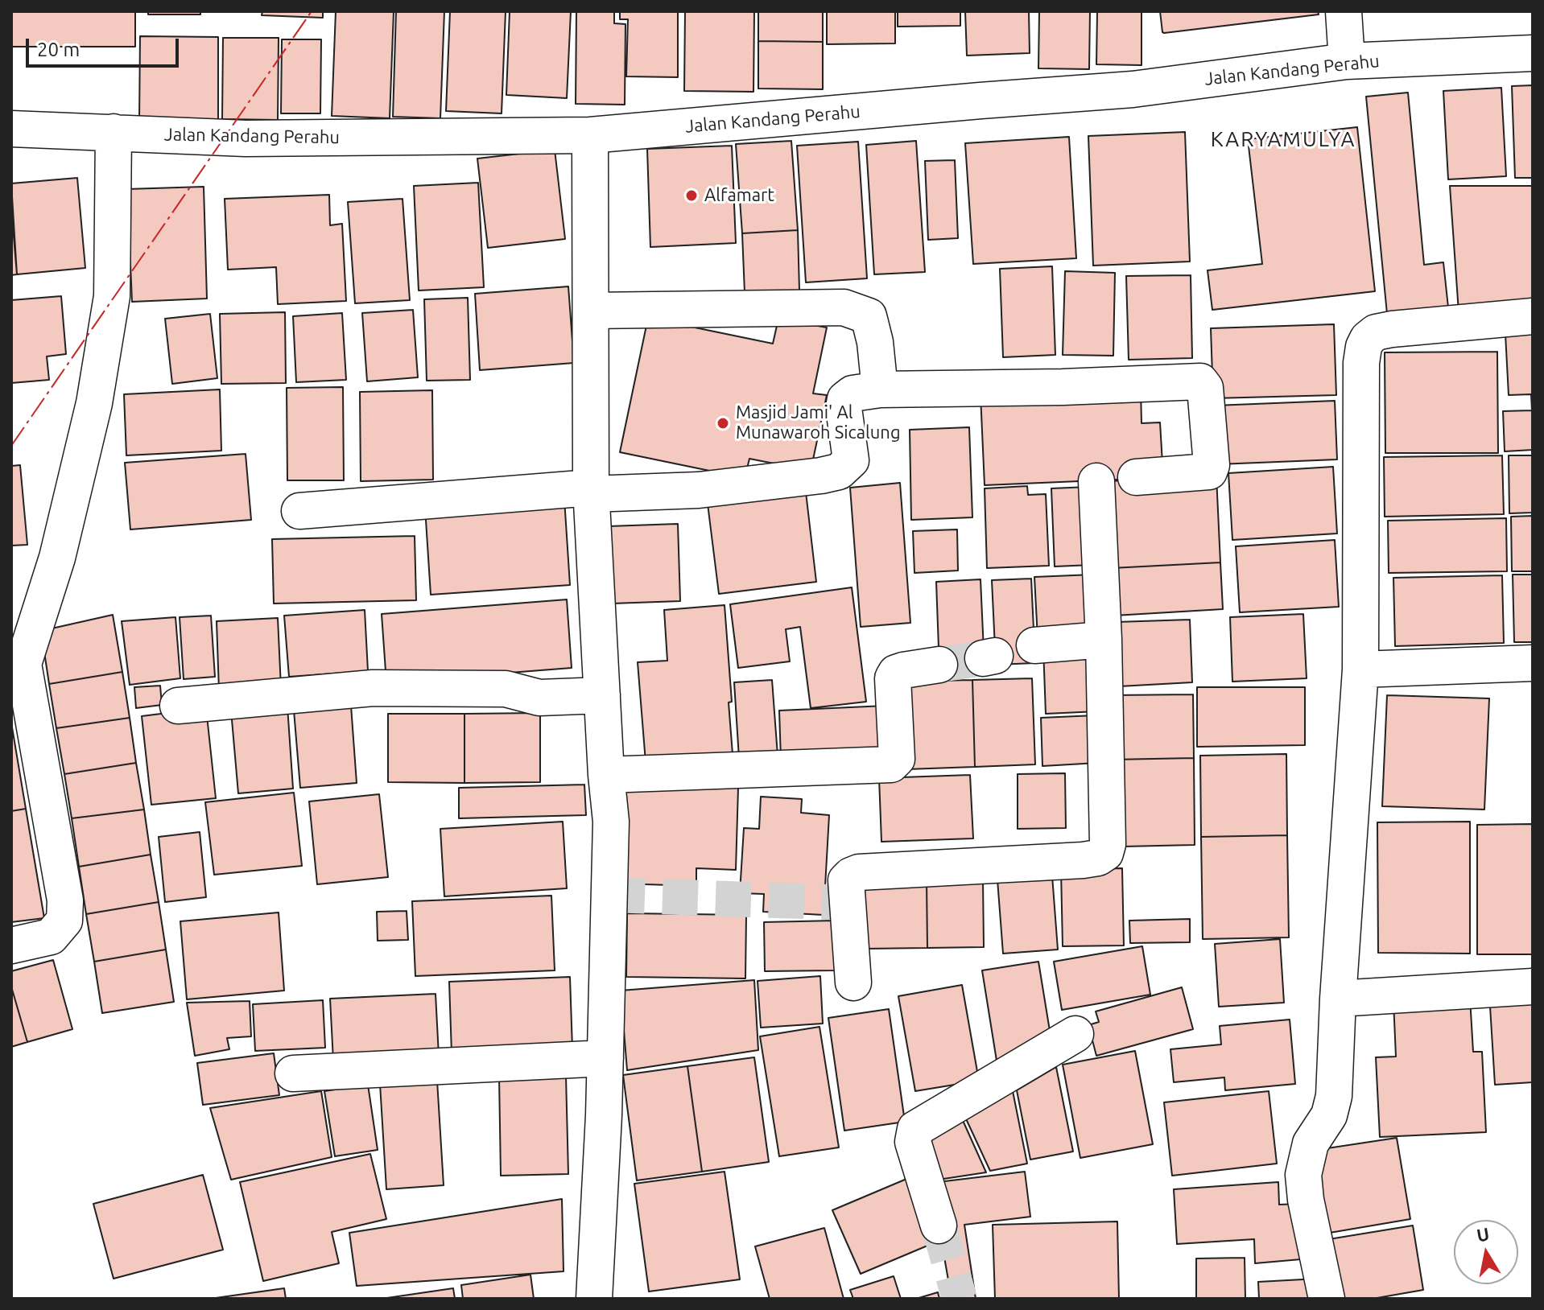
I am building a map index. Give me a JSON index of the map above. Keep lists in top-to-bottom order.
{
  "streets": {
    "street": ["Jalan Kandang Perahu"]
  },
  "districts": ["KARYAMULYA"],
  "places": ["Alfamart", "Masjid Jami' Al Munawaroh Sicalung"],
  "scale_bar": "20 m",
  "north": "top"
}
